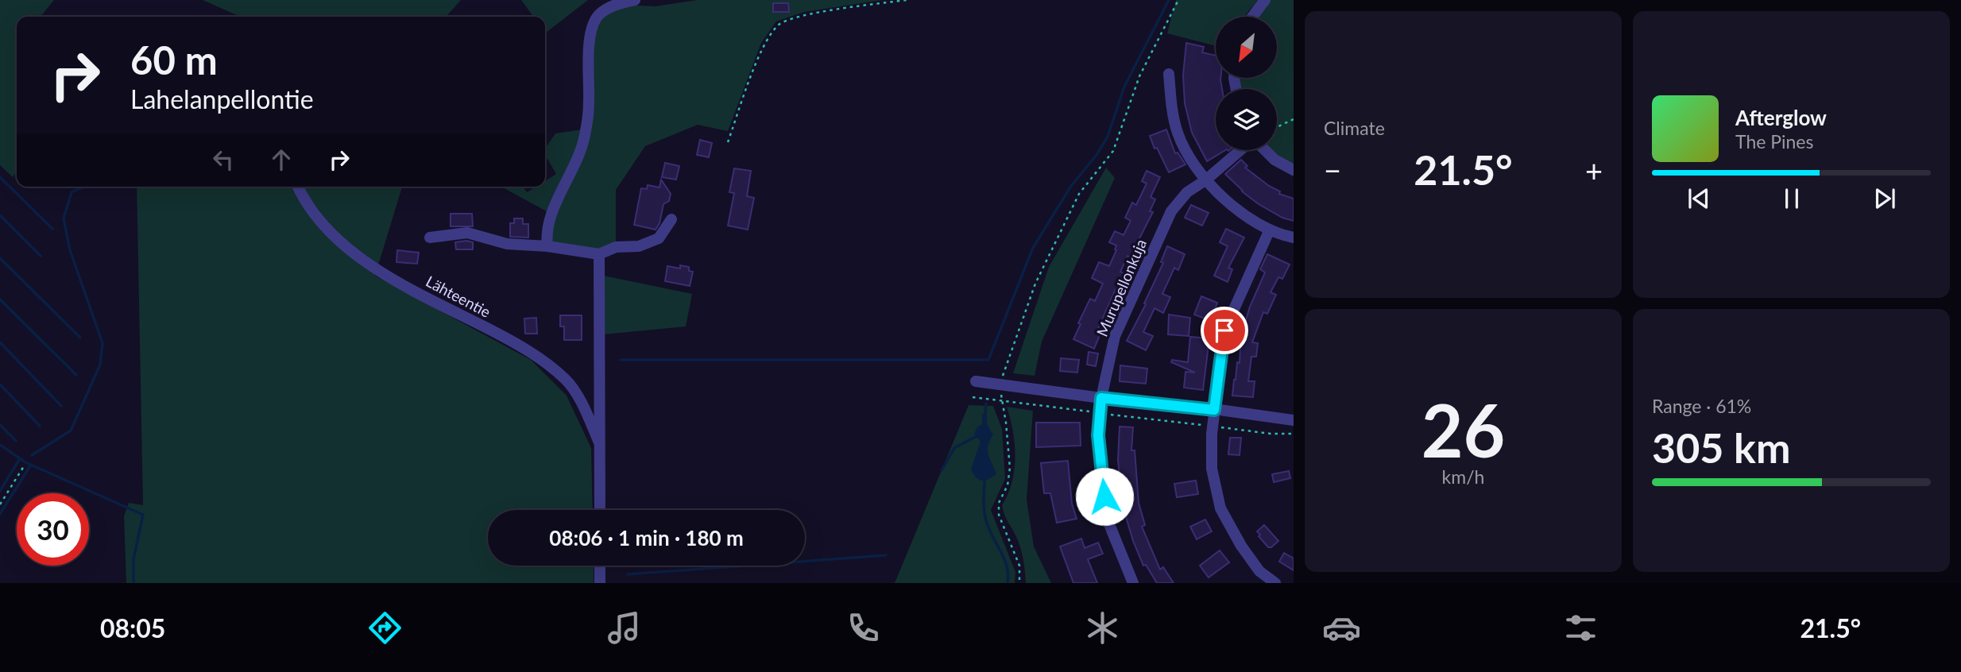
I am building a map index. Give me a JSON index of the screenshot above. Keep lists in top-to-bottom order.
{
  "streets": {
    "street": ["Murupellonkuja", "Lähteentie"]
  },
  "north": "bottom left",
  "page": {
    "tile": [
      "Climate",
      ["26", "km/h"],
      ["Range · 61%", "305 km"]
    ],
    "turn": ["60 m", "Lahelanpellontie"],
    "song": ["Afterglow", "The Pines"],
    "heat": ["−", "21.5°", "+"],
    "limit": "30",
    "trip": "08:06 · 1 min · 180 m",
    "tabs": ["08:05", "21.5°"]
  }
}
